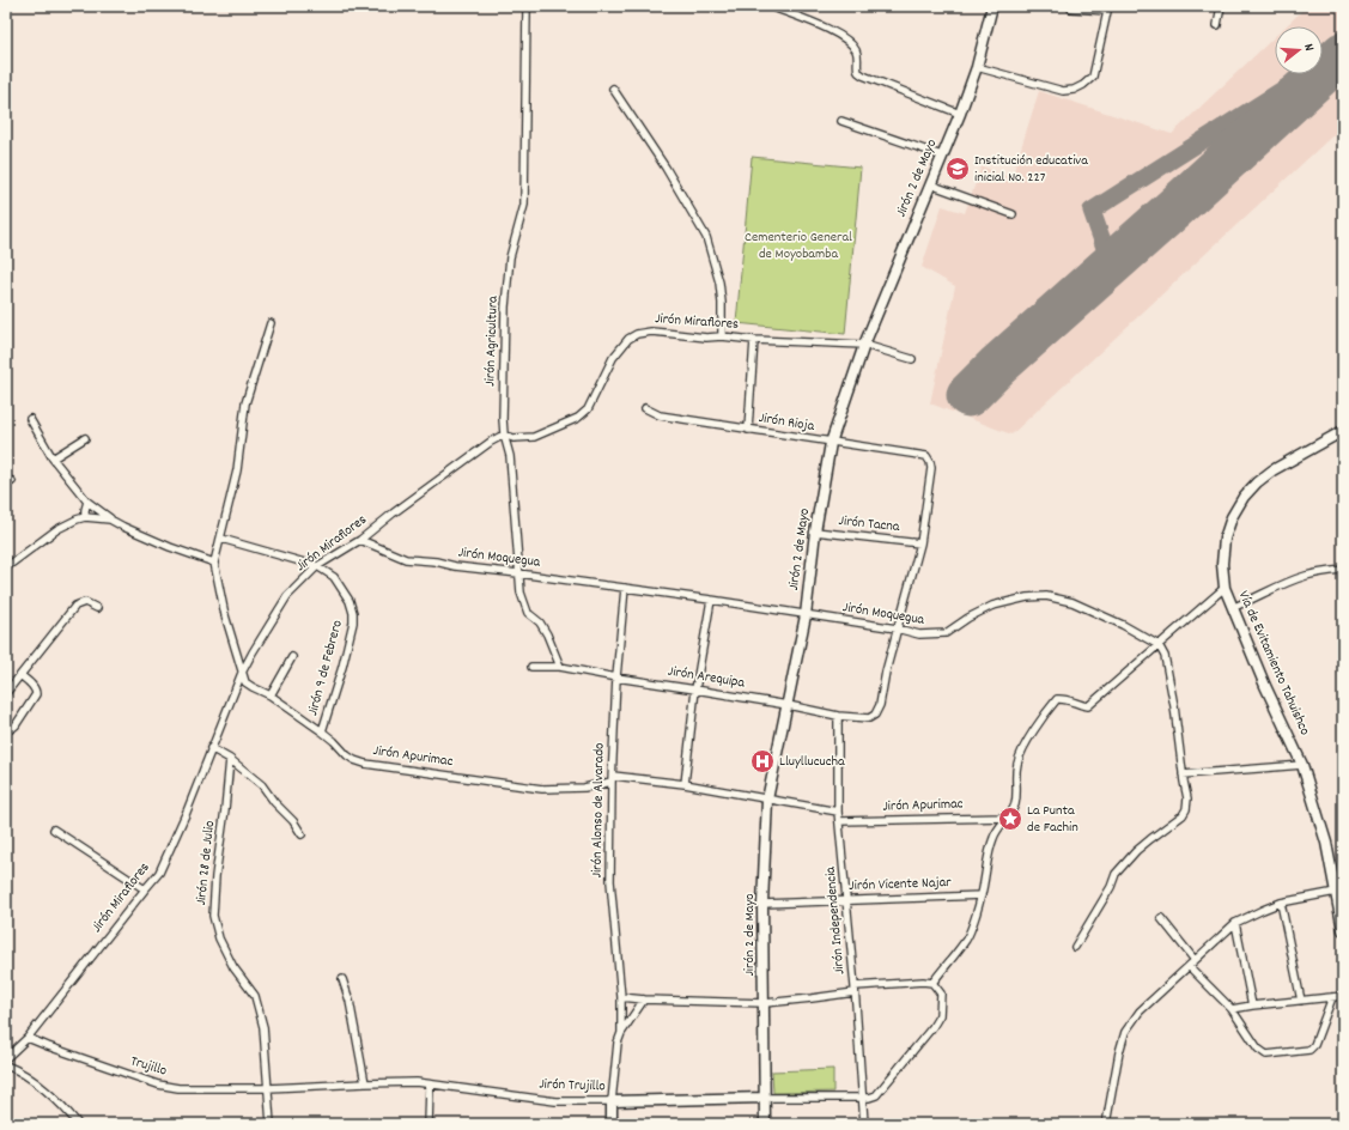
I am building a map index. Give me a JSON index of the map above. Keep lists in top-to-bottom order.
{
  "streets": {
    "main road": [
      "Jirón 2 de Mayo",
      "Vía de Evitamiento Tahuishco",
      "Jirón Alonso de Alvarado",
      "Jirón Trujillo"
    ],
    "street": [
      "Jirón Miraflores",
      "Jirón Agricultura",
      "Jirón Rioja",
      "Jirón Tacna",
      "Jirón Moquegua",
      "Jirón 9 de Febrero",
      "Jirón Arequipa",
      "Jirón Apurimac",
      "Jirón 28 de Julio",
      "Jirón Vicente Najar",
      "Jirón Independencia",
      "Trujillo"
    ]
  },
  "crossings": [
    ["Jirón 2 de Mayo", "Jirón Miraflores"],
    ["Jirón 2 de Mayo", "Jirón Rioja"],
    ["Jirón 2 de Mayo", "Jirón Tacna"],
    ["Jirón 2 de Mayo", "Jirón Moquegua"],
    ["Jirón 2 de Mayo", "Jirón Arequipa"],
    ["Jirón 2 de Mayo", "Jirón Apurimac"],
    ["Jirón 2 de Mayo", "Jirón Vicente Najar"],
    ["Jirón 2 de Mayo", "Jirón Trujillo"],
    ["Jirón Miraflores", "Jirón Agricultura"],
    ["Jirón Miraflores", "Jirón Moquegua"],
    ["Jirón Miraflores", "Jirón 9 de Febrero"],
    ["Jirón Miraflores", "Jirón Apurimac"],
    ["Jirón Miraflores", "Trujillo"],
    ["Jirón Agricultura", "Jirón Moquegua"],
    ["Jirón Agricultura", "Jirón Arequipa"],
    ["Jirón Rioja", "Jirón Tacna"],
    ["Jirón Moquegua", "Jirón Arequipa"],
    ["Jirón Moquegua", "Jirón Alonso de Alvarado"],
    ["Jirón 9 de Febrero", "Jirón Apurimac"],
    ["Jirón Arequipa", "Jirón Alonso de Alvarado"],
    ["Jirón Arequipa", "Jirón Independencia"],
    ["Jirón Apurimac", "Jirón Alonso de Alvarado"],
    ["Jirón Apurimac", "Jirón Independencia"],
    ["Jirón Alonso de Alvarado", "Jirón Trujillo"],
    ["Jirón 28 de Julio", "Trujillo"],
    ["Jirón 28 de Julio", "Jirón Trujillo"],
    ["Jirón Vicente Najar", "Jirón Independencia"],
    ["Jirón Independencia", "Jirón Trujillo"],
    ["Trujillo", "Jirón Trujillo"]
  ],
  "parks": ["Cementerio General de Moyobamba"],
  "places": {
    "school or university": ["Institución educativa inicial No. 227"],
    "hospital": ["Lluyllucucha"],
    "place": ["La Punta de Fachin"]
  },
  "north": "right"
}
